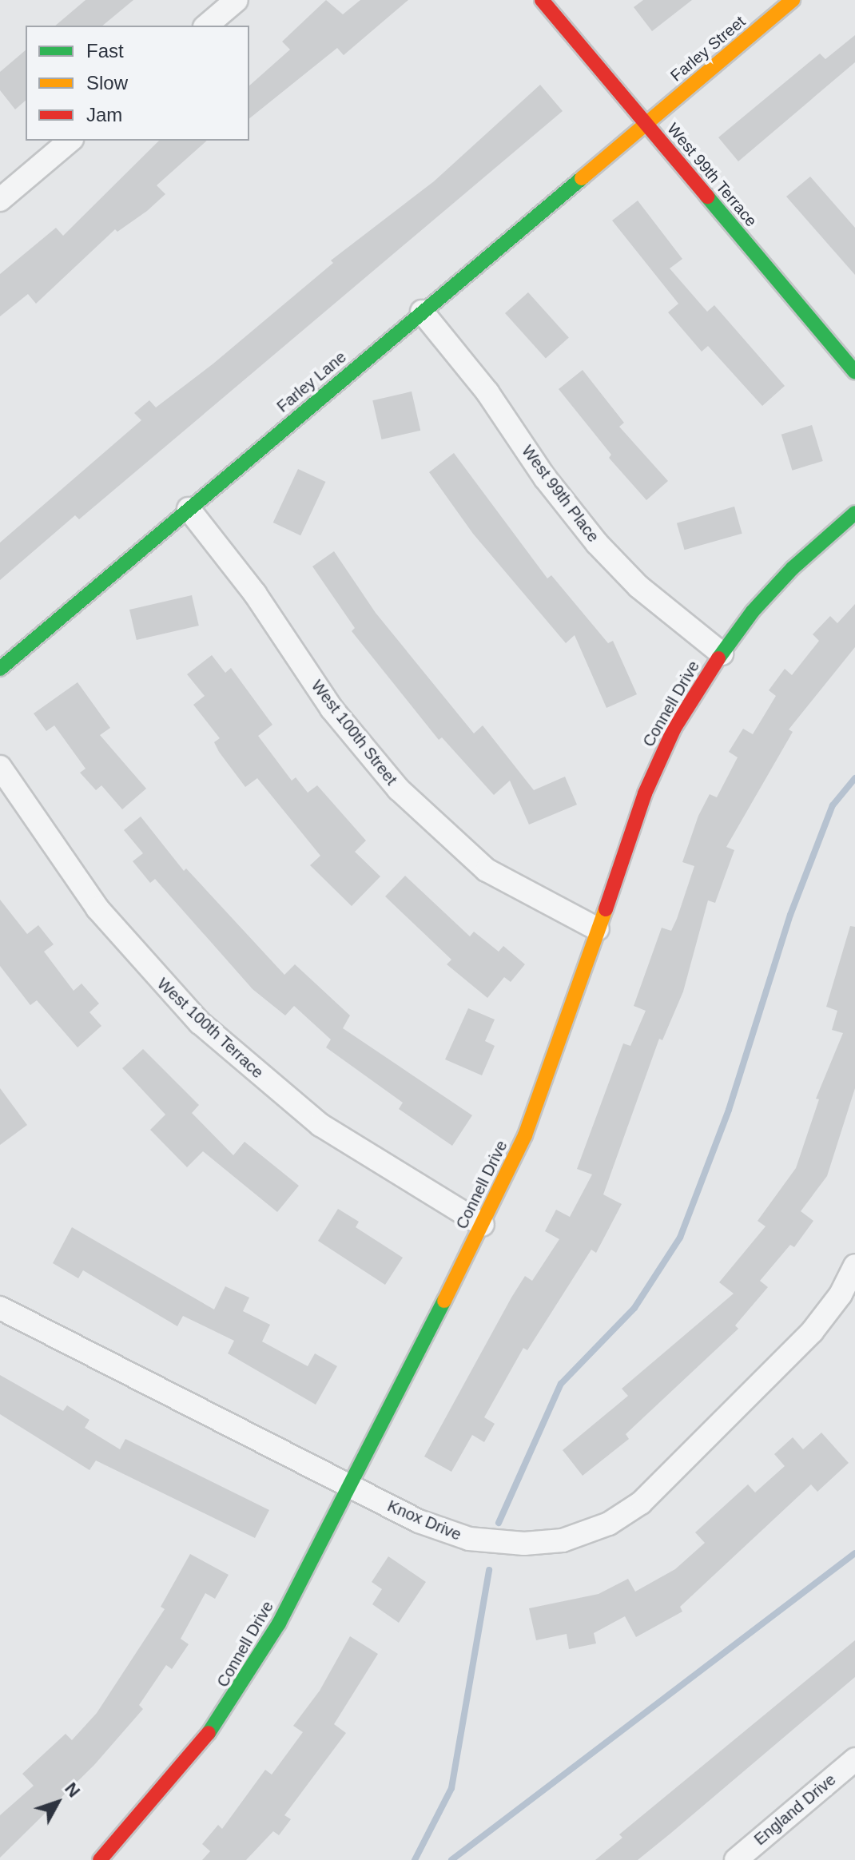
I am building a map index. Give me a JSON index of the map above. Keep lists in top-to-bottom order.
{
  "streets": {
    "street": [
      "Farley Street",
      "West 99th Terrace",
      "Farley Lane",
      "West 99th Place",
      "Connell Drive",
      "West 100th Street",
      "West 100th Terrace",
      "Knox Drive",
      "England Drive"
    ]
  },
  "crossings": [
    ["Farley Street", "West 99th Terrace"],
    ["Farley Street", "Farley Lane"],
    ["West 99th Terrace", "Farley Lane"],
    ["Farley Lane", "West 99th Place"],
    ["Farley Lane", "West 100th Street"],
    ["West 99th Place", "Connell Drive"],
    ["Connell Drive", "West 100th Street"],
    ["Connell Drive", "West 100th Terrace"],
    ["Connell Drive", "Knox Drive"]
  ],
  "legend": ["Fast", "Slow", "Jam"],
  "north": "top right"
}
